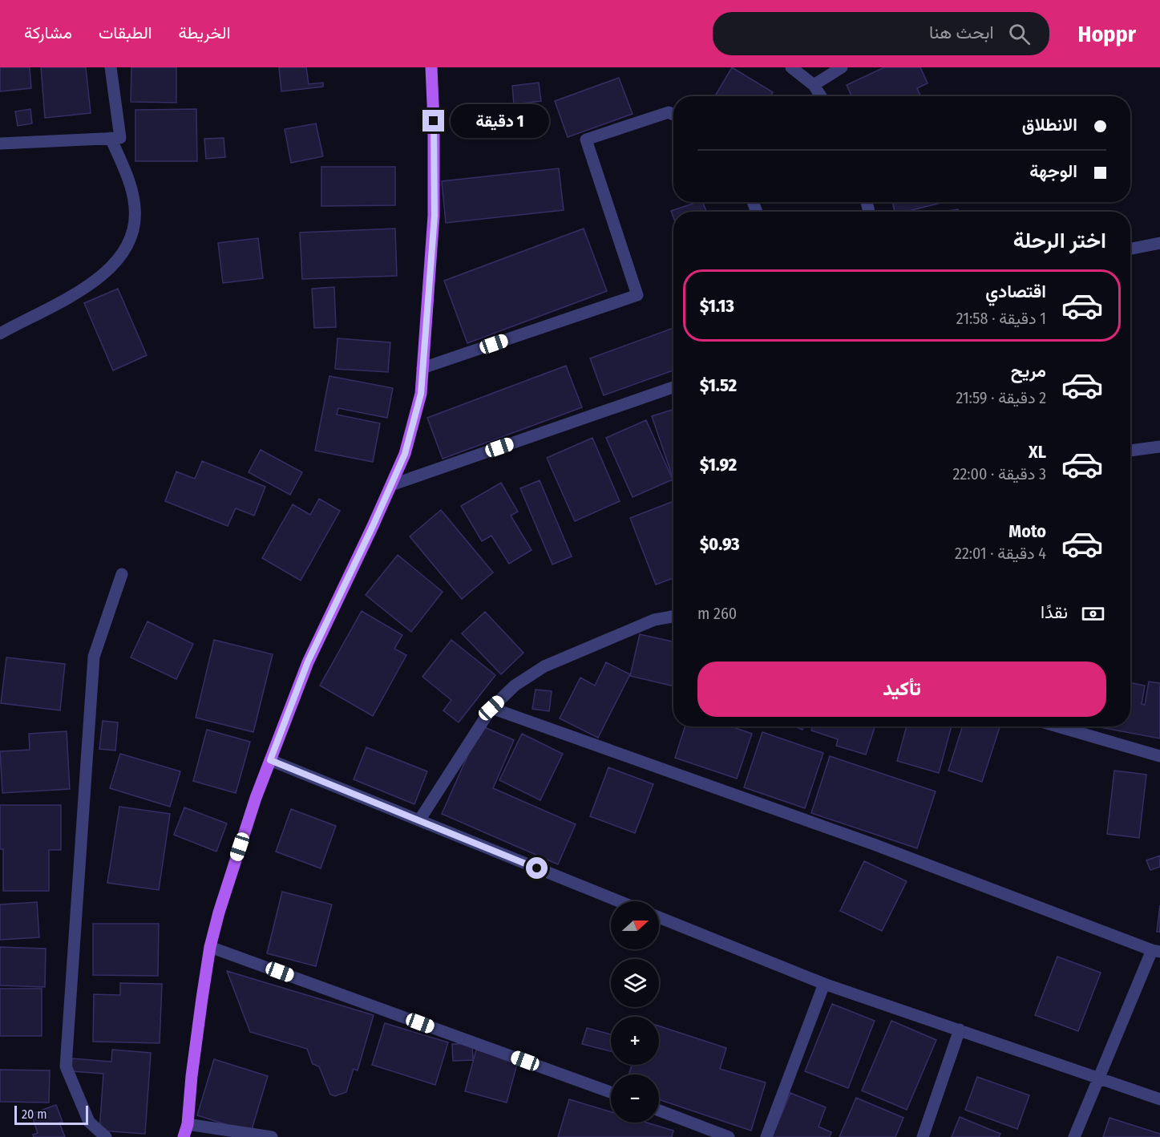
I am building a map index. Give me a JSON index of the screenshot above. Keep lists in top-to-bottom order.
{
  "scale_bar": "20 m",
  "north": "right",
  "page": {
    "header": "Hoppr",
    "search": "ابحث هنا",
    "nav": ["الخريطة", "الطبقات", "مشاركة"],
    "banner": ["الانطلاق", "الوجهة"],
    "bubble": "1 دقيقة",
    "heading": "اختر الرحلة",
    "list": [
      {
        "name": "اقتصادي",
        "note": "1 دقيقة · 21:58",
        "value": "$1.13"
      },
      {
        "name": "مريح",
        "note": "2 دقيقة · 21:59",
        "value": "$1.52"
      },
      {
        "name": "XL",
        "note": "3 دقيقة · 22:00",
        "value": "$1.92"
      },
      {
        "name": "Moto",
        "note": "4 دقيقة · 22:01",
        "value": "$0.93"
      }
    ],
    "pay": ["نقدًا", "260 m"],
    "buttons": "تأكيد",
    "map_buttons": ["+", "−"],
    "scale": "20 m"
  }
}
